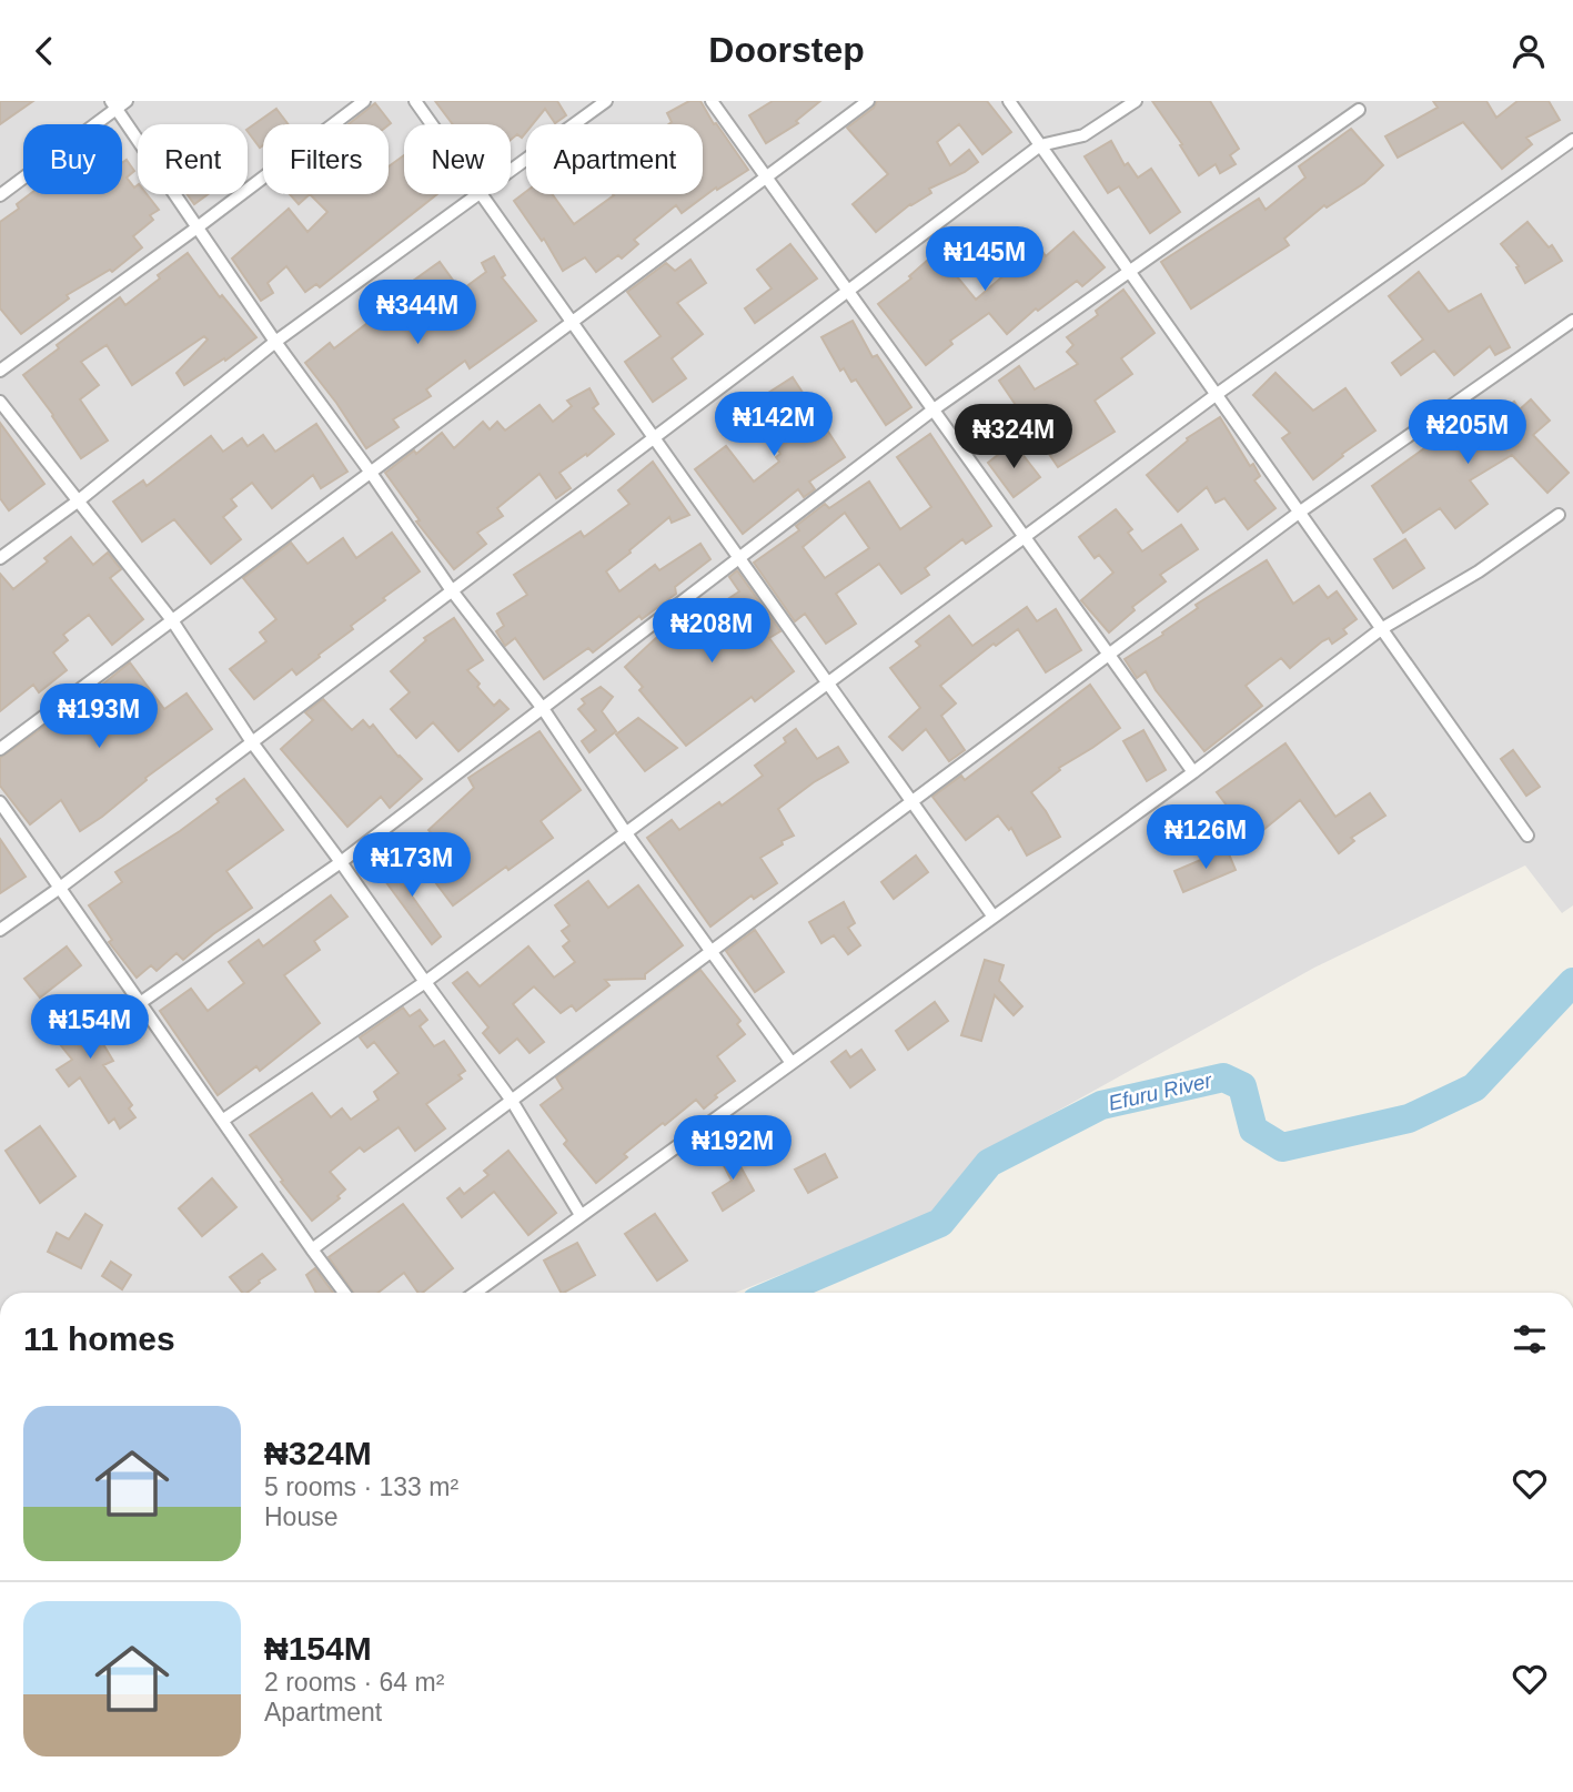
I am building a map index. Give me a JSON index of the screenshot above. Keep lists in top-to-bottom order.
{
  "water": ["Efuru River"],
  "page": {
    "header": "Doorstep",
    "chip": [
      "Buy",
      "Rent",
      "Filters",
      "New",
      "Apartment"
    ],
    "price": [
      "₦145M",
      "₦344M",
      "₦142M",
      "₦205M",
      "₦324M",
      "₦208M",
      "₦193M",
      "₦126M",
      "₦173M",
      "₦154M",
      "₦192M"
    ],
    "heading": "11 homes",
    "list": [
      {
        "name": "₦324M",
        "note": "5 rooms · 133 m² · House"
      },
      {
        "name": "₦154M",
        "note": "2 rooms · 64 m² · Apartment"
      }
    ]
  }
}
